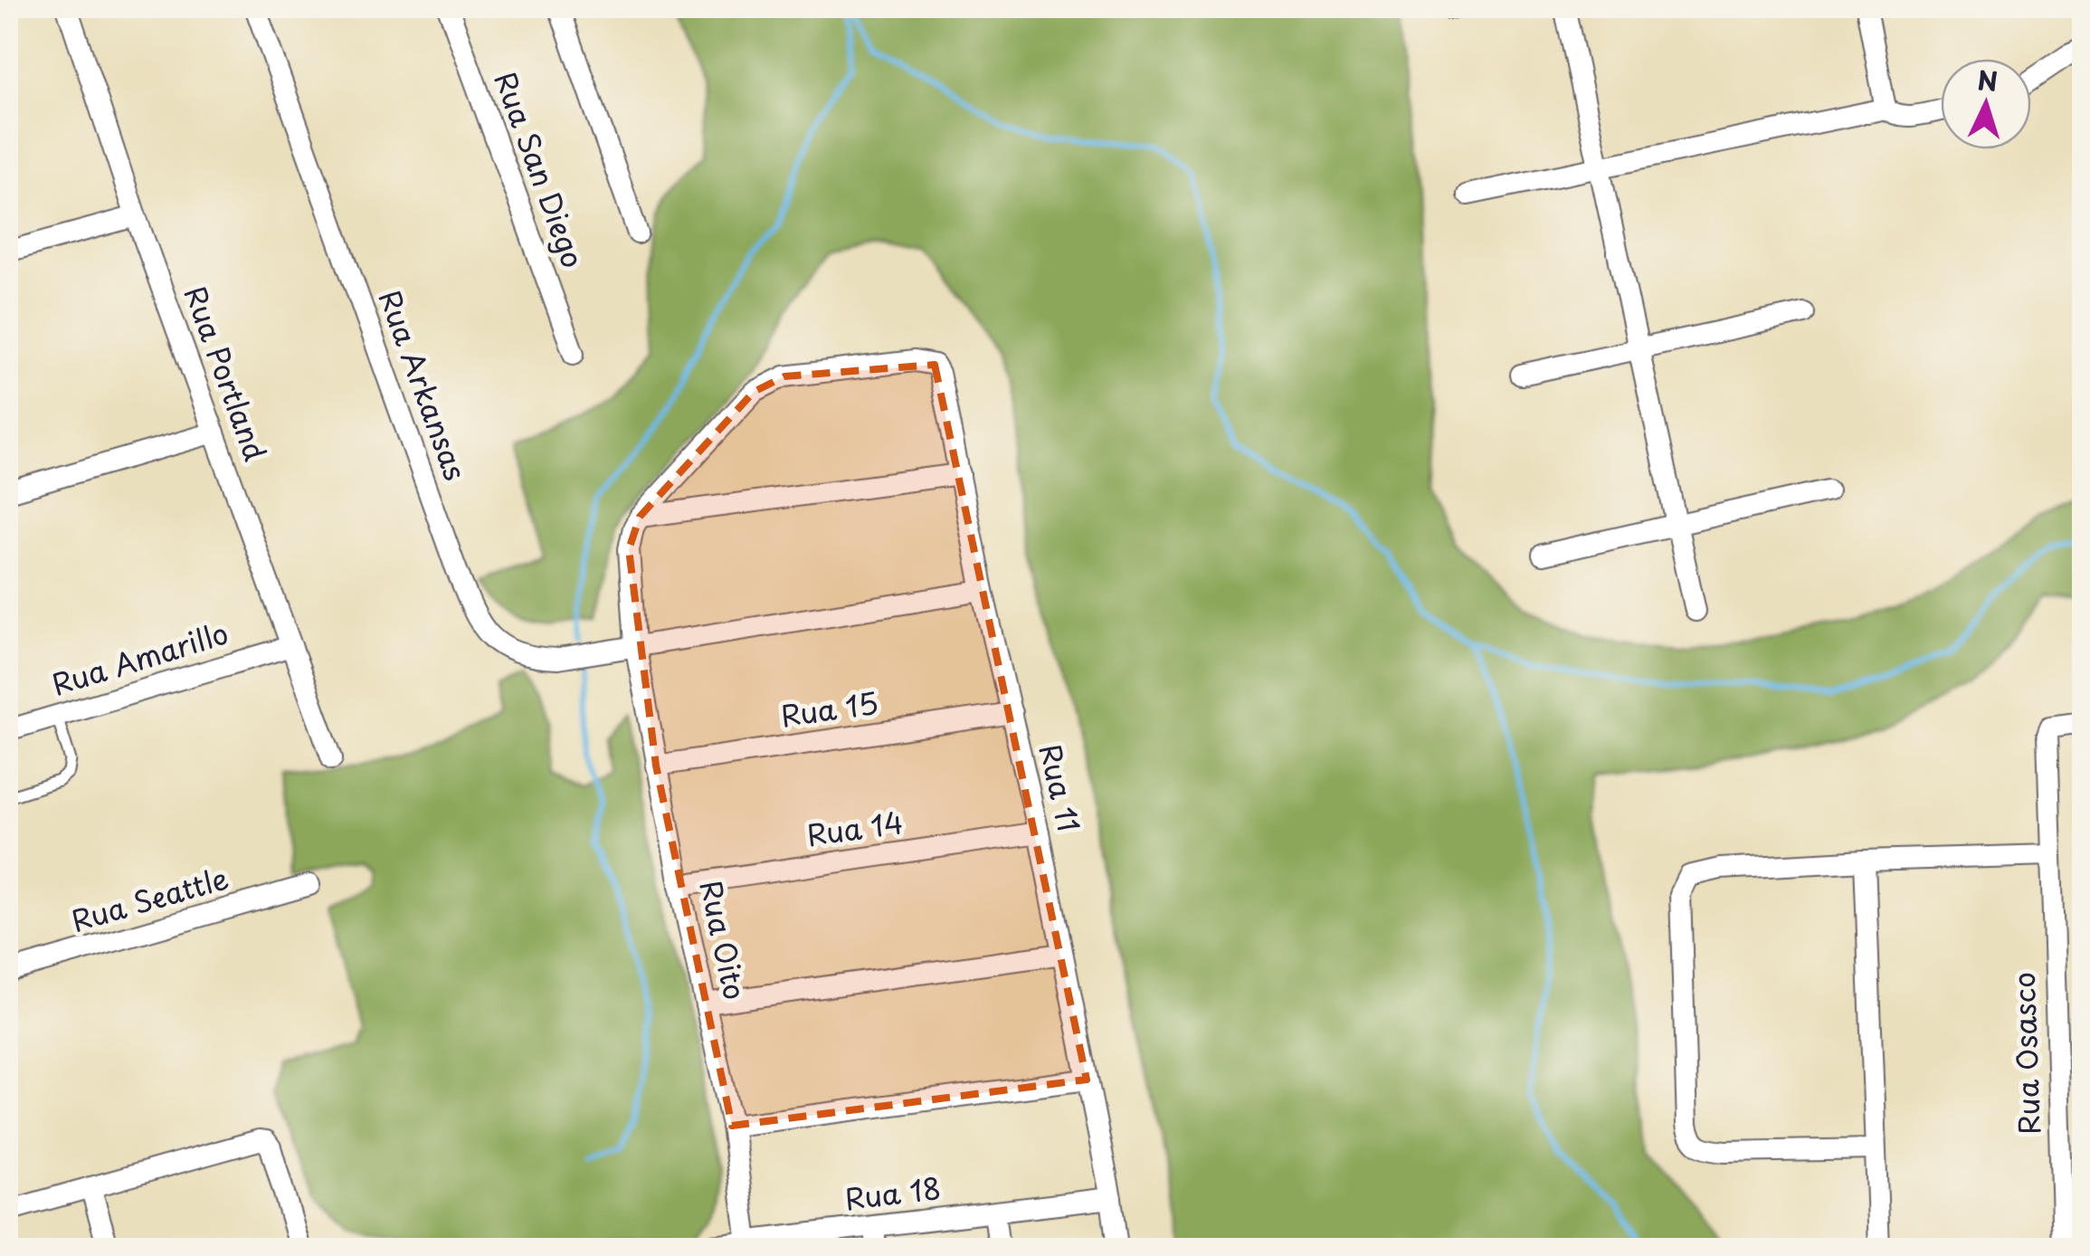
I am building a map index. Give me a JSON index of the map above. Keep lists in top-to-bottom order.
{
  "streets": {
    "street": [
      "Rua San Diego",
      "Rua Portland",
      "Rua Arkansas",
      "Rua Amarillo",
      "Rua 15",
      "Rua 11",
      "Rua 14",
      "Rua Seattle",
      "Rua Oito",
      "Rua Osasco",
      "Rua 18"
    ]
  },
  "crossings": [
    ["Rua Portland", "Rua Amarillo"],
    ["Rua Arkansas", "Rua 11"],
    ["Rua Arkansas", "Rua Oito"],
    ["Rua 15", "Rua 11"],
    ["Rua 15", "Rua Oito"],
    ["Rua 11", "Rua 14"],
    ["Rua 11", "Rua Oito"],
    ["Rua 11", "Rua 18"],
    ["Rua 14", "Rua Oito"],
    ["Rua Oito", "Rua 18"]
  ],
  "north": "top"
}
